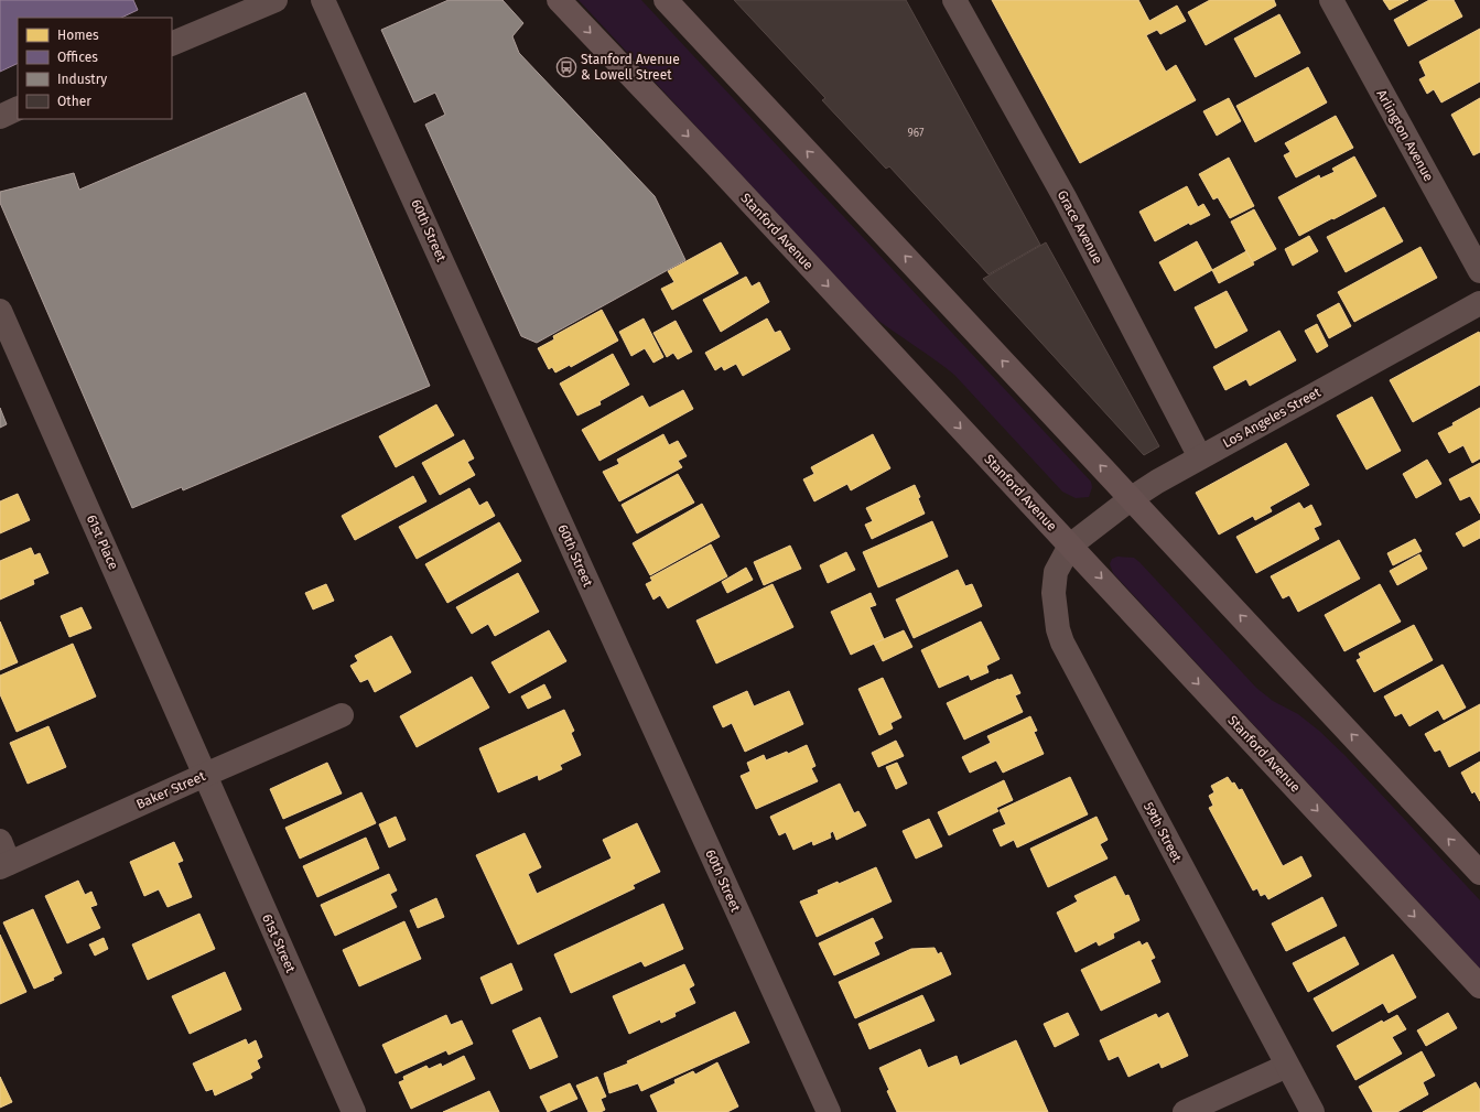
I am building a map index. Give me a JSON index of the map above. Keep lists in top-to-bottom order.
{
  "streets": {
    "main road": ["Stanford Avenue"],
    "street": [
      "Arlington Avenue",
      "Grace Avenue",
      "60th Street",
      "Los Angeles Street",
      "61st Place",
      "Baker Street",
      "59th Street",
      "61st Street"
    ]
  },
  "crossings": [
    ["Grace Avenue", "Los Angeles Street"],
    ["Stanford Avenue", "Los Angeles Street"],
    ["Stanford Avenue", "59th Street"],
    ["Los Angeles Street", "59th Street"],
    ["61st Place", "Baker Street"],
    ["61st Place", "61st Street"],
    ["Baker Street", "61st Street"]
  ],
  "places": {
    "bus stop": ["Stanford Avenue & Lowell Street"]
  },
  "house_numbers": ["967"],
  "legend": [
    "Homes",
    "Offices",
    "Industry",
    "Other"
  ]
}
